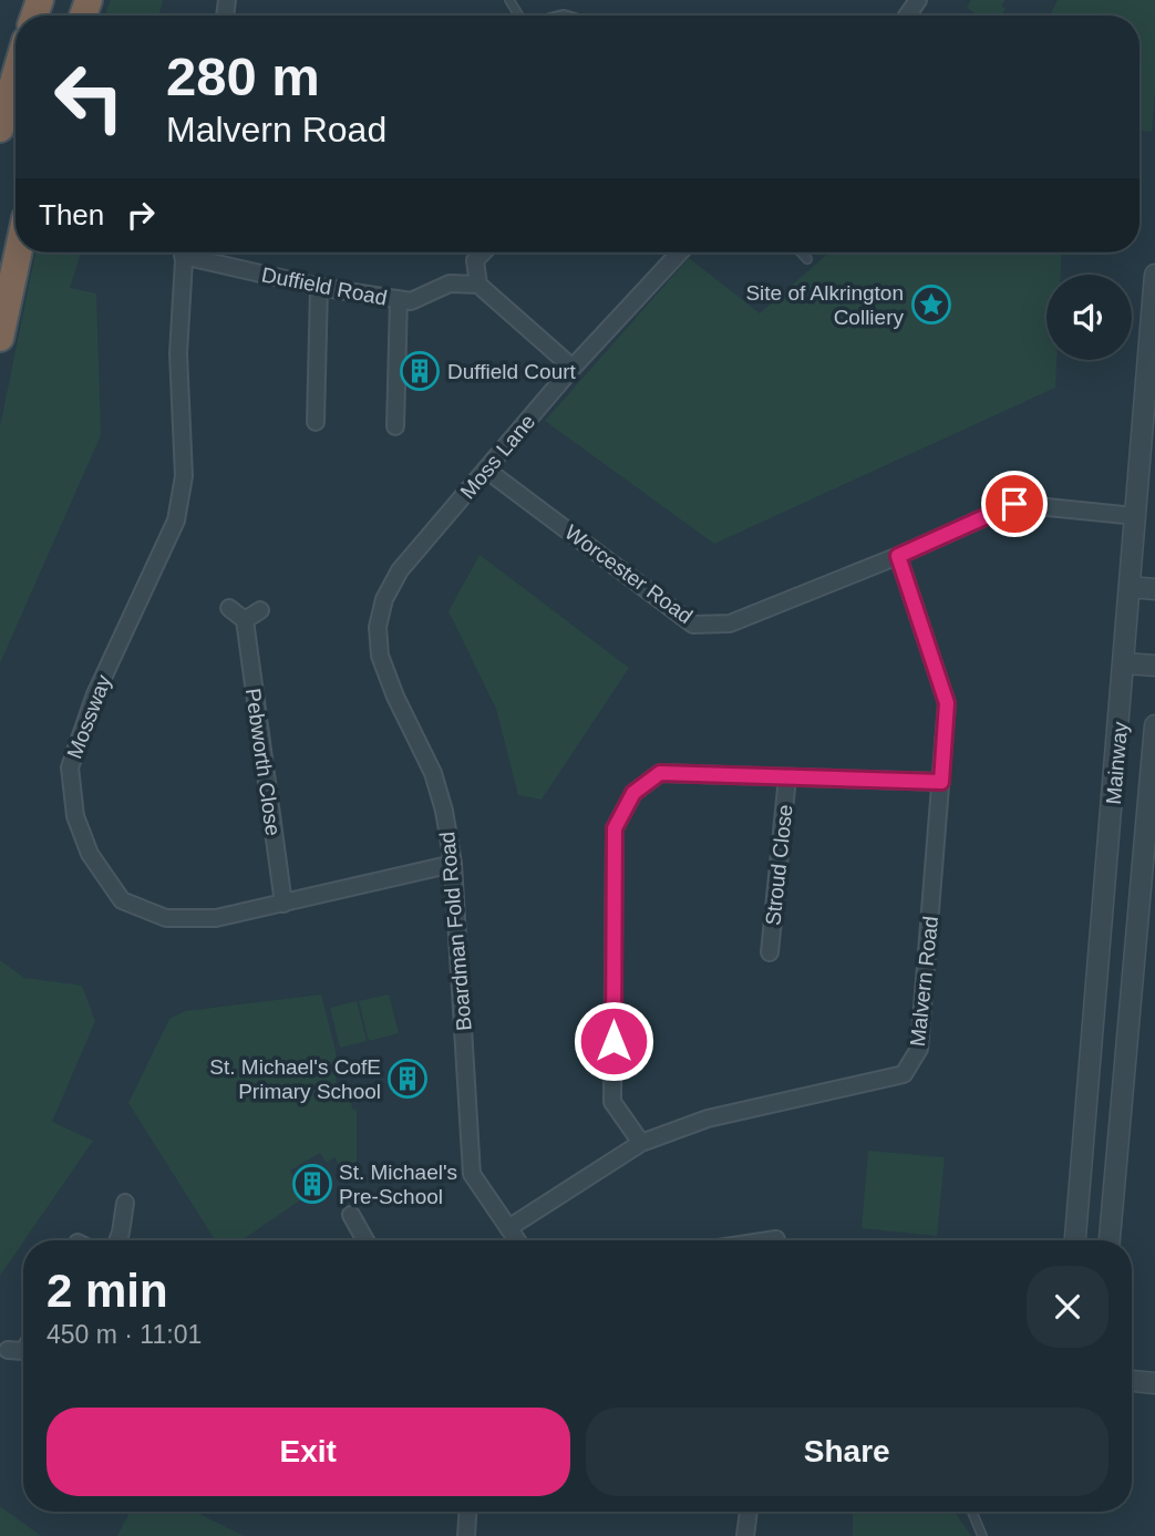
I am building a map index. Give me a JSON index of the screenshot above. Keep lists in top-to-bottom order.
{
  "streets": {
    "street": [
      "Duffield Road",
      "Moss Lane",
      "Worcester Road",
      "Mossway",
      "Pebworth Close",
      "Mainway",
      "Stroud Close",
      "Boardman Fold Road",
      "Malvern Road"
    ]
  },
  "crossings": [
    ["Moss Lane", "Worcester Road"],
    ["Moss Lane", "Boardman Fold Road"],
    ["Worcester Road", "Mainway"],
    ["Worcester Road", "Malvern Road"],
    ["Mossway", "Pebworth Close"],
    ["Mossway", "Boardman Fold Road"],
    ["Boardman Fold Road", "Malvern Road"]
  ],
  "places": {
    "place": ["Site of Alkrington Colliery"],
    "building": ["Duffield Court", "St. Michael's CofE Primary School", "St. Michael's Pre-School"]
  },
  "page": {
    "turn": ["280 m", "Malvern Road"],
    "then": "Then",
    "heading": ["2 min", "450 m · 11:01"],
    "buttons": ["Exit", "Share"]
  }
}
